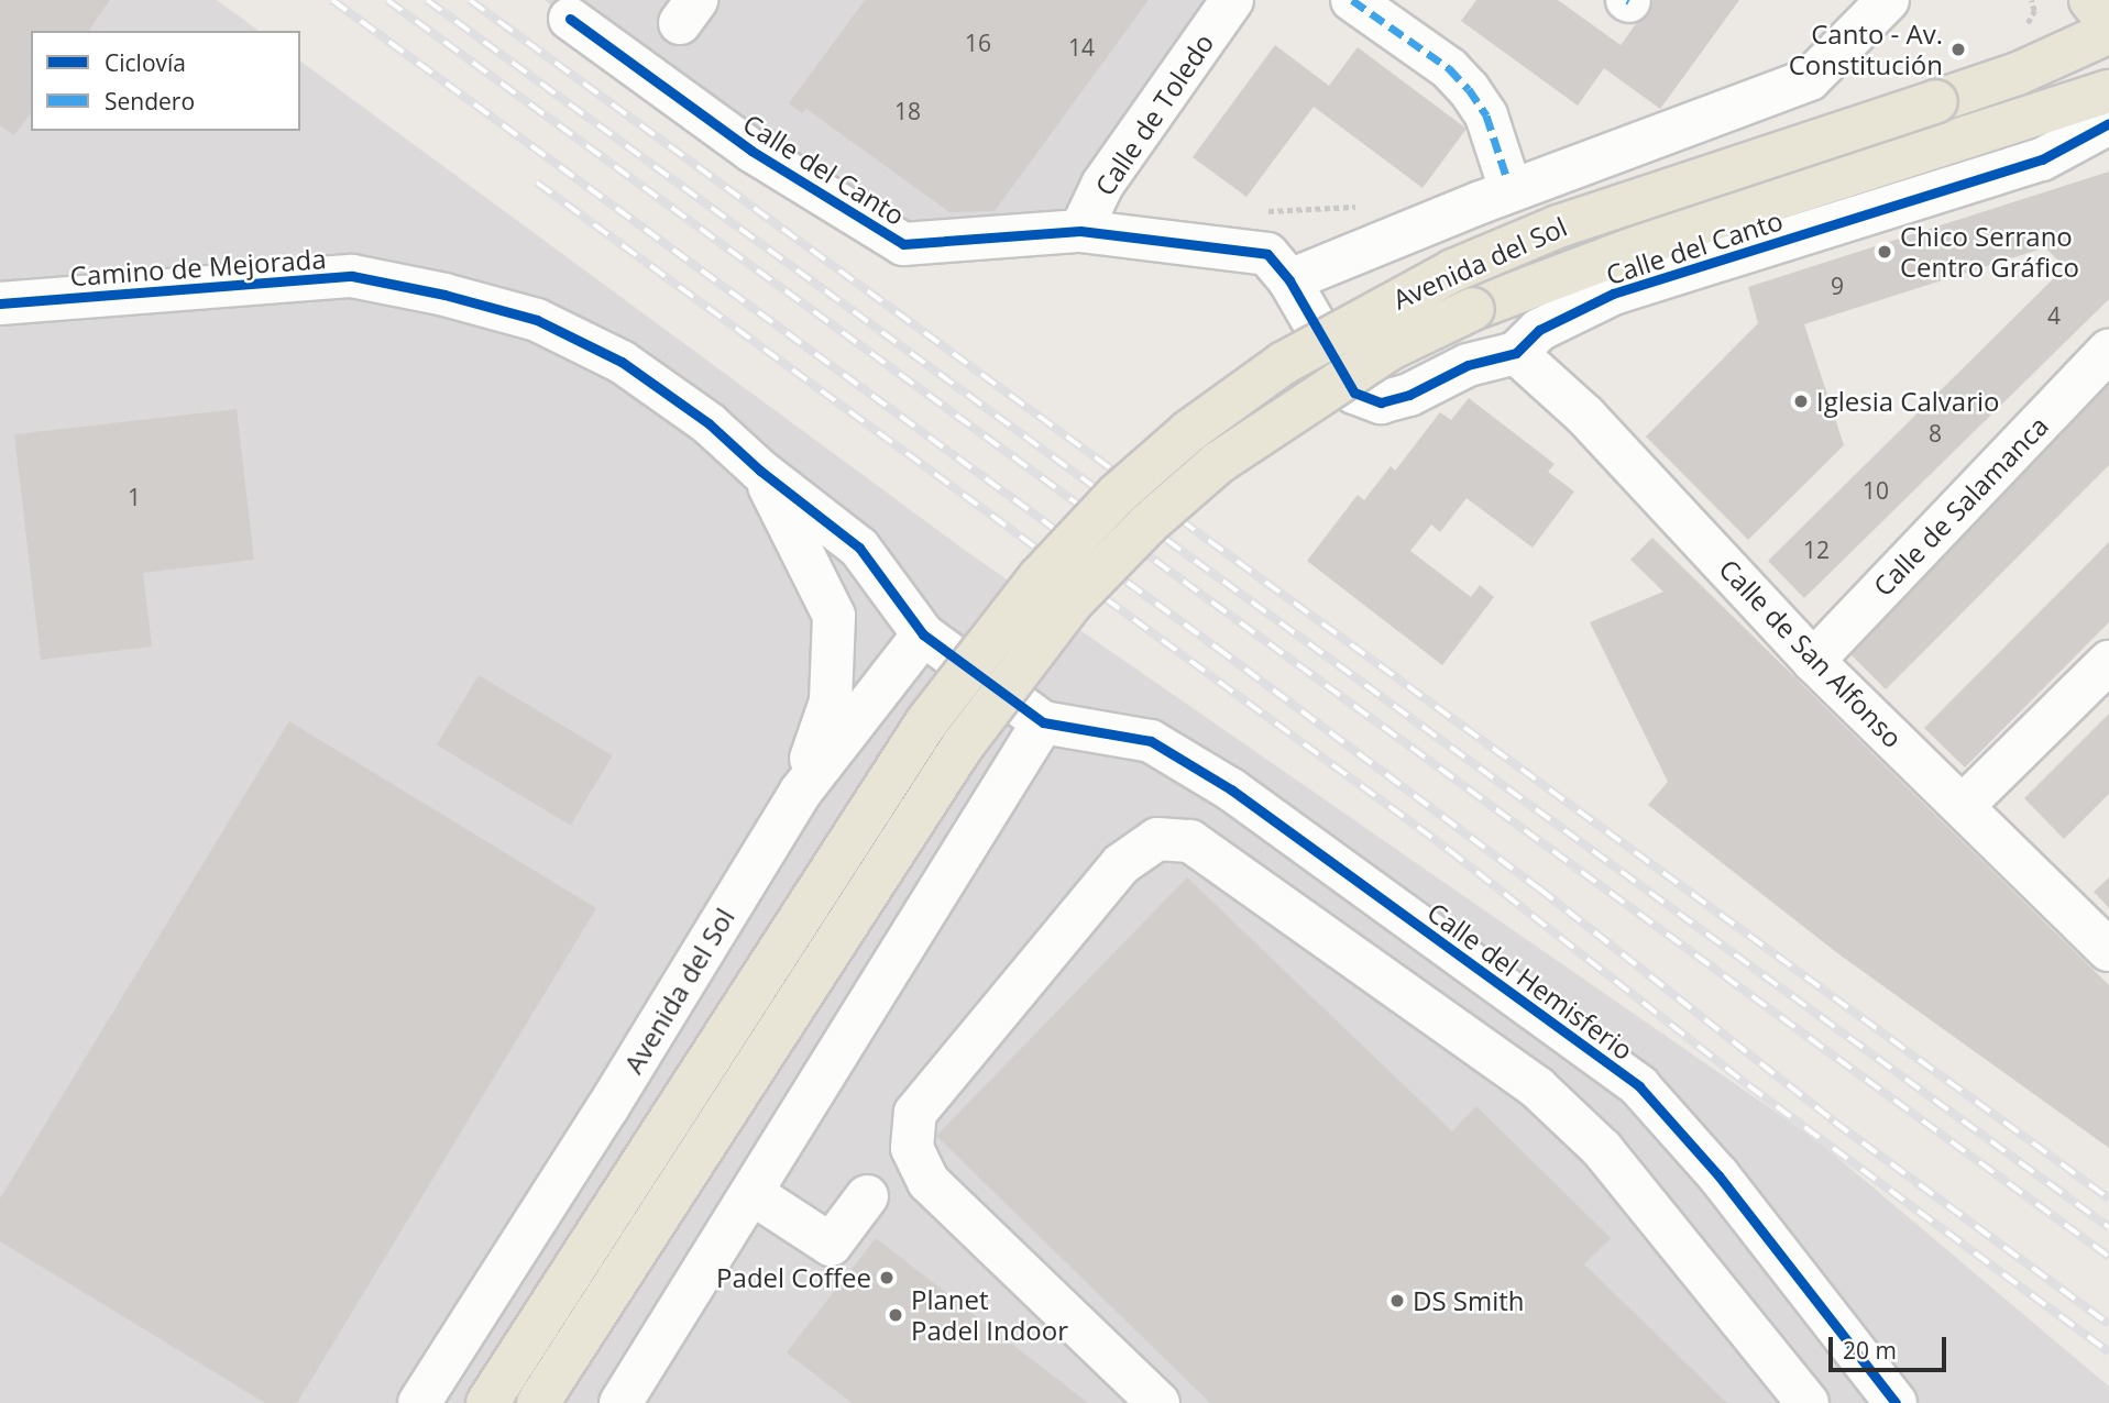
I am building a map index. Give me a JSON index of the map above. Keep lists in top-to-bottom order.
{
  "streets": {
    "main road": ["Avenida del Sol"],
    "street": [
      "Calle de Toledo",
      "Calle del Canto",
      "Camino de Mejorada",
      "Calle de Salamanca",
      "Calle de San Alfonso",
      "Calle del Hemisferio"
    ]
  },
  "crossings": [
    ["Calle de Toledo", "Calle del Canto"],
    ["Calle del Canto", "Calle de San Alfonso"],
    ["Avenida del Sol", "Camino de Mejorada"],
    ["Calle de Salamanca", "Calle de San Alfonso"]
  ],
  "places": [
    "Canto - Av. Constitución",
    "Chico Serrano Centro Gráfico",
    "Iglesia Calvario",
    "Padel Coffee",
    "DS Smith",
    "Planet Padel Indoor"
  ],
  "house_numbers": [
    "16",
    "14",
    "18",
    "9",
    "4",
    "8",
    "10",
    "1",
    "12"
  ],
  "legend": ["Ciclovía", "Sendero"],
  "scale_bar": "20 m"
}
